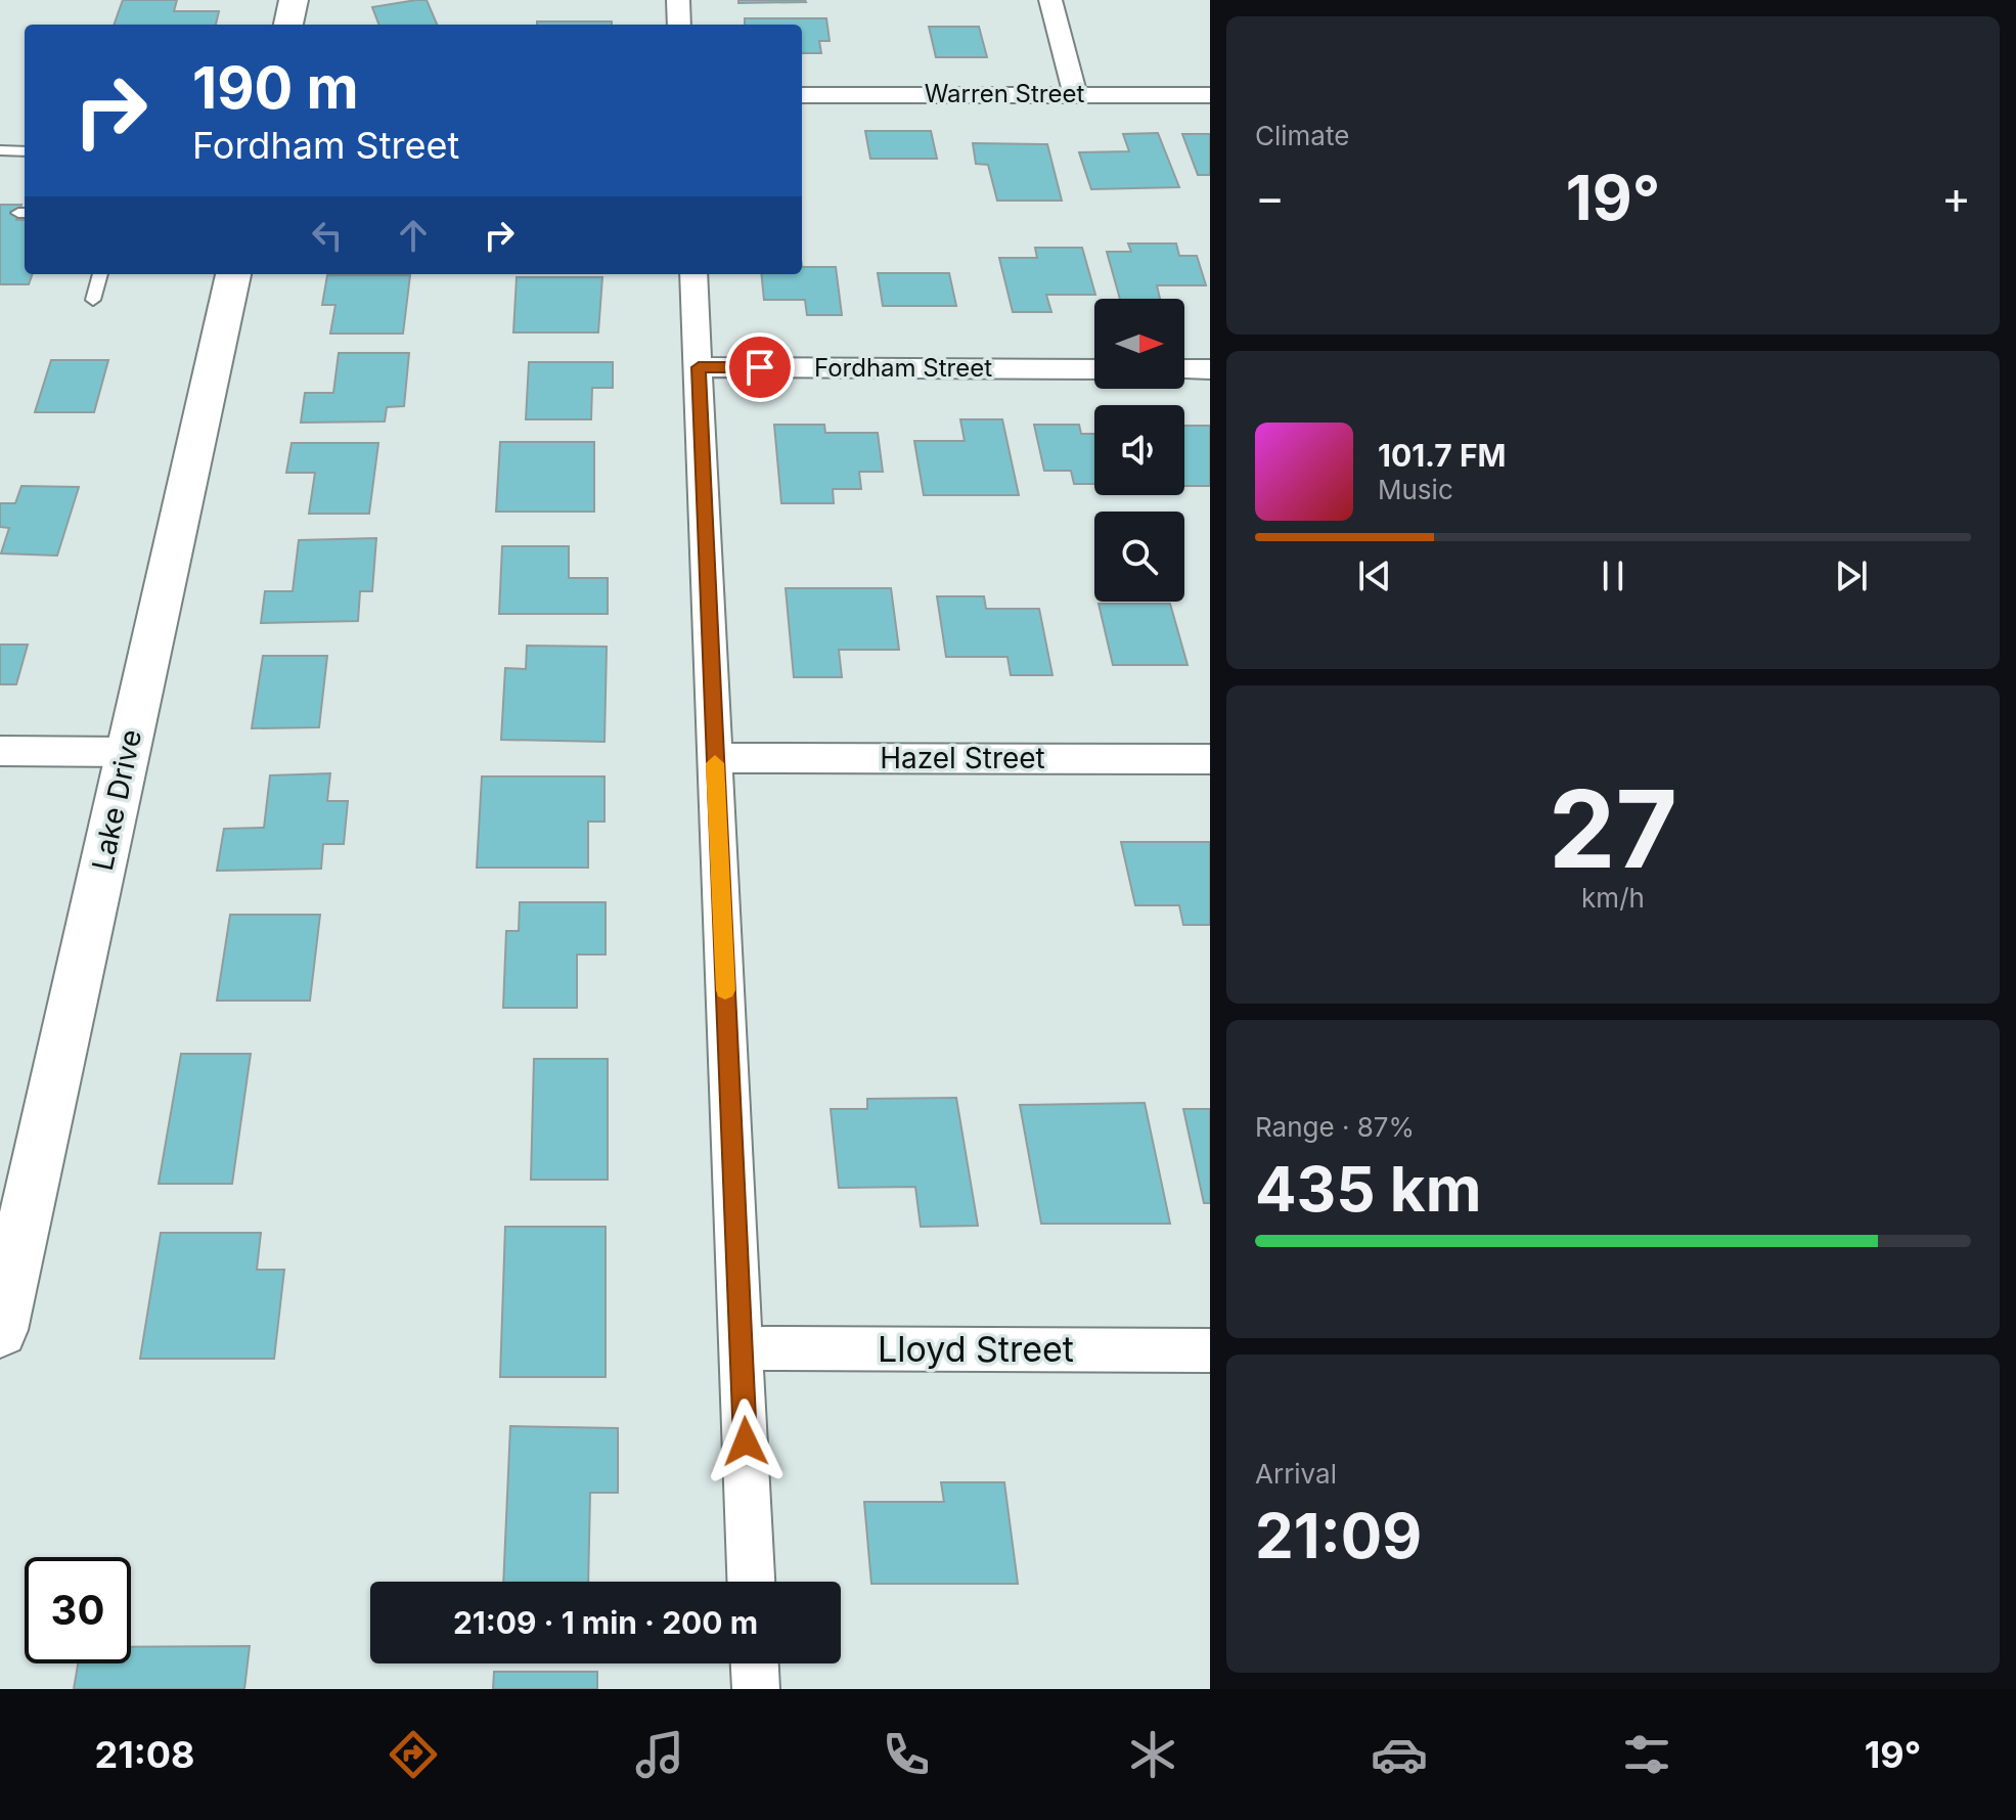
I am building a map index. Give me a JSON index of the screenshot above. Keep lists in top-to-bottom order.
{
  "streets": {
    "street": [
      "Warren Street",
      "Fordham Street",
      "Hazel Street",
      "Lake Drive",
      "Lloyd Street"
    ]
  },
  "north": "right",
  "page": {
    "tile": [
      "Climate",
      ["27", "km/h"],
      ["Range · 87%", "435 km"],
      ["Arrival", "21:09"]
    ],
    "turn": ["190 m", "Fordham Street"],
    "heat": ["−", "19°", "+"],
    "song": ["101.7 FM", "Music"],
    "limit": "30",
    "trip": "21:09 · 1 min · 200 m",
    "tabs": ["21:08", "19°"]
  }
}
